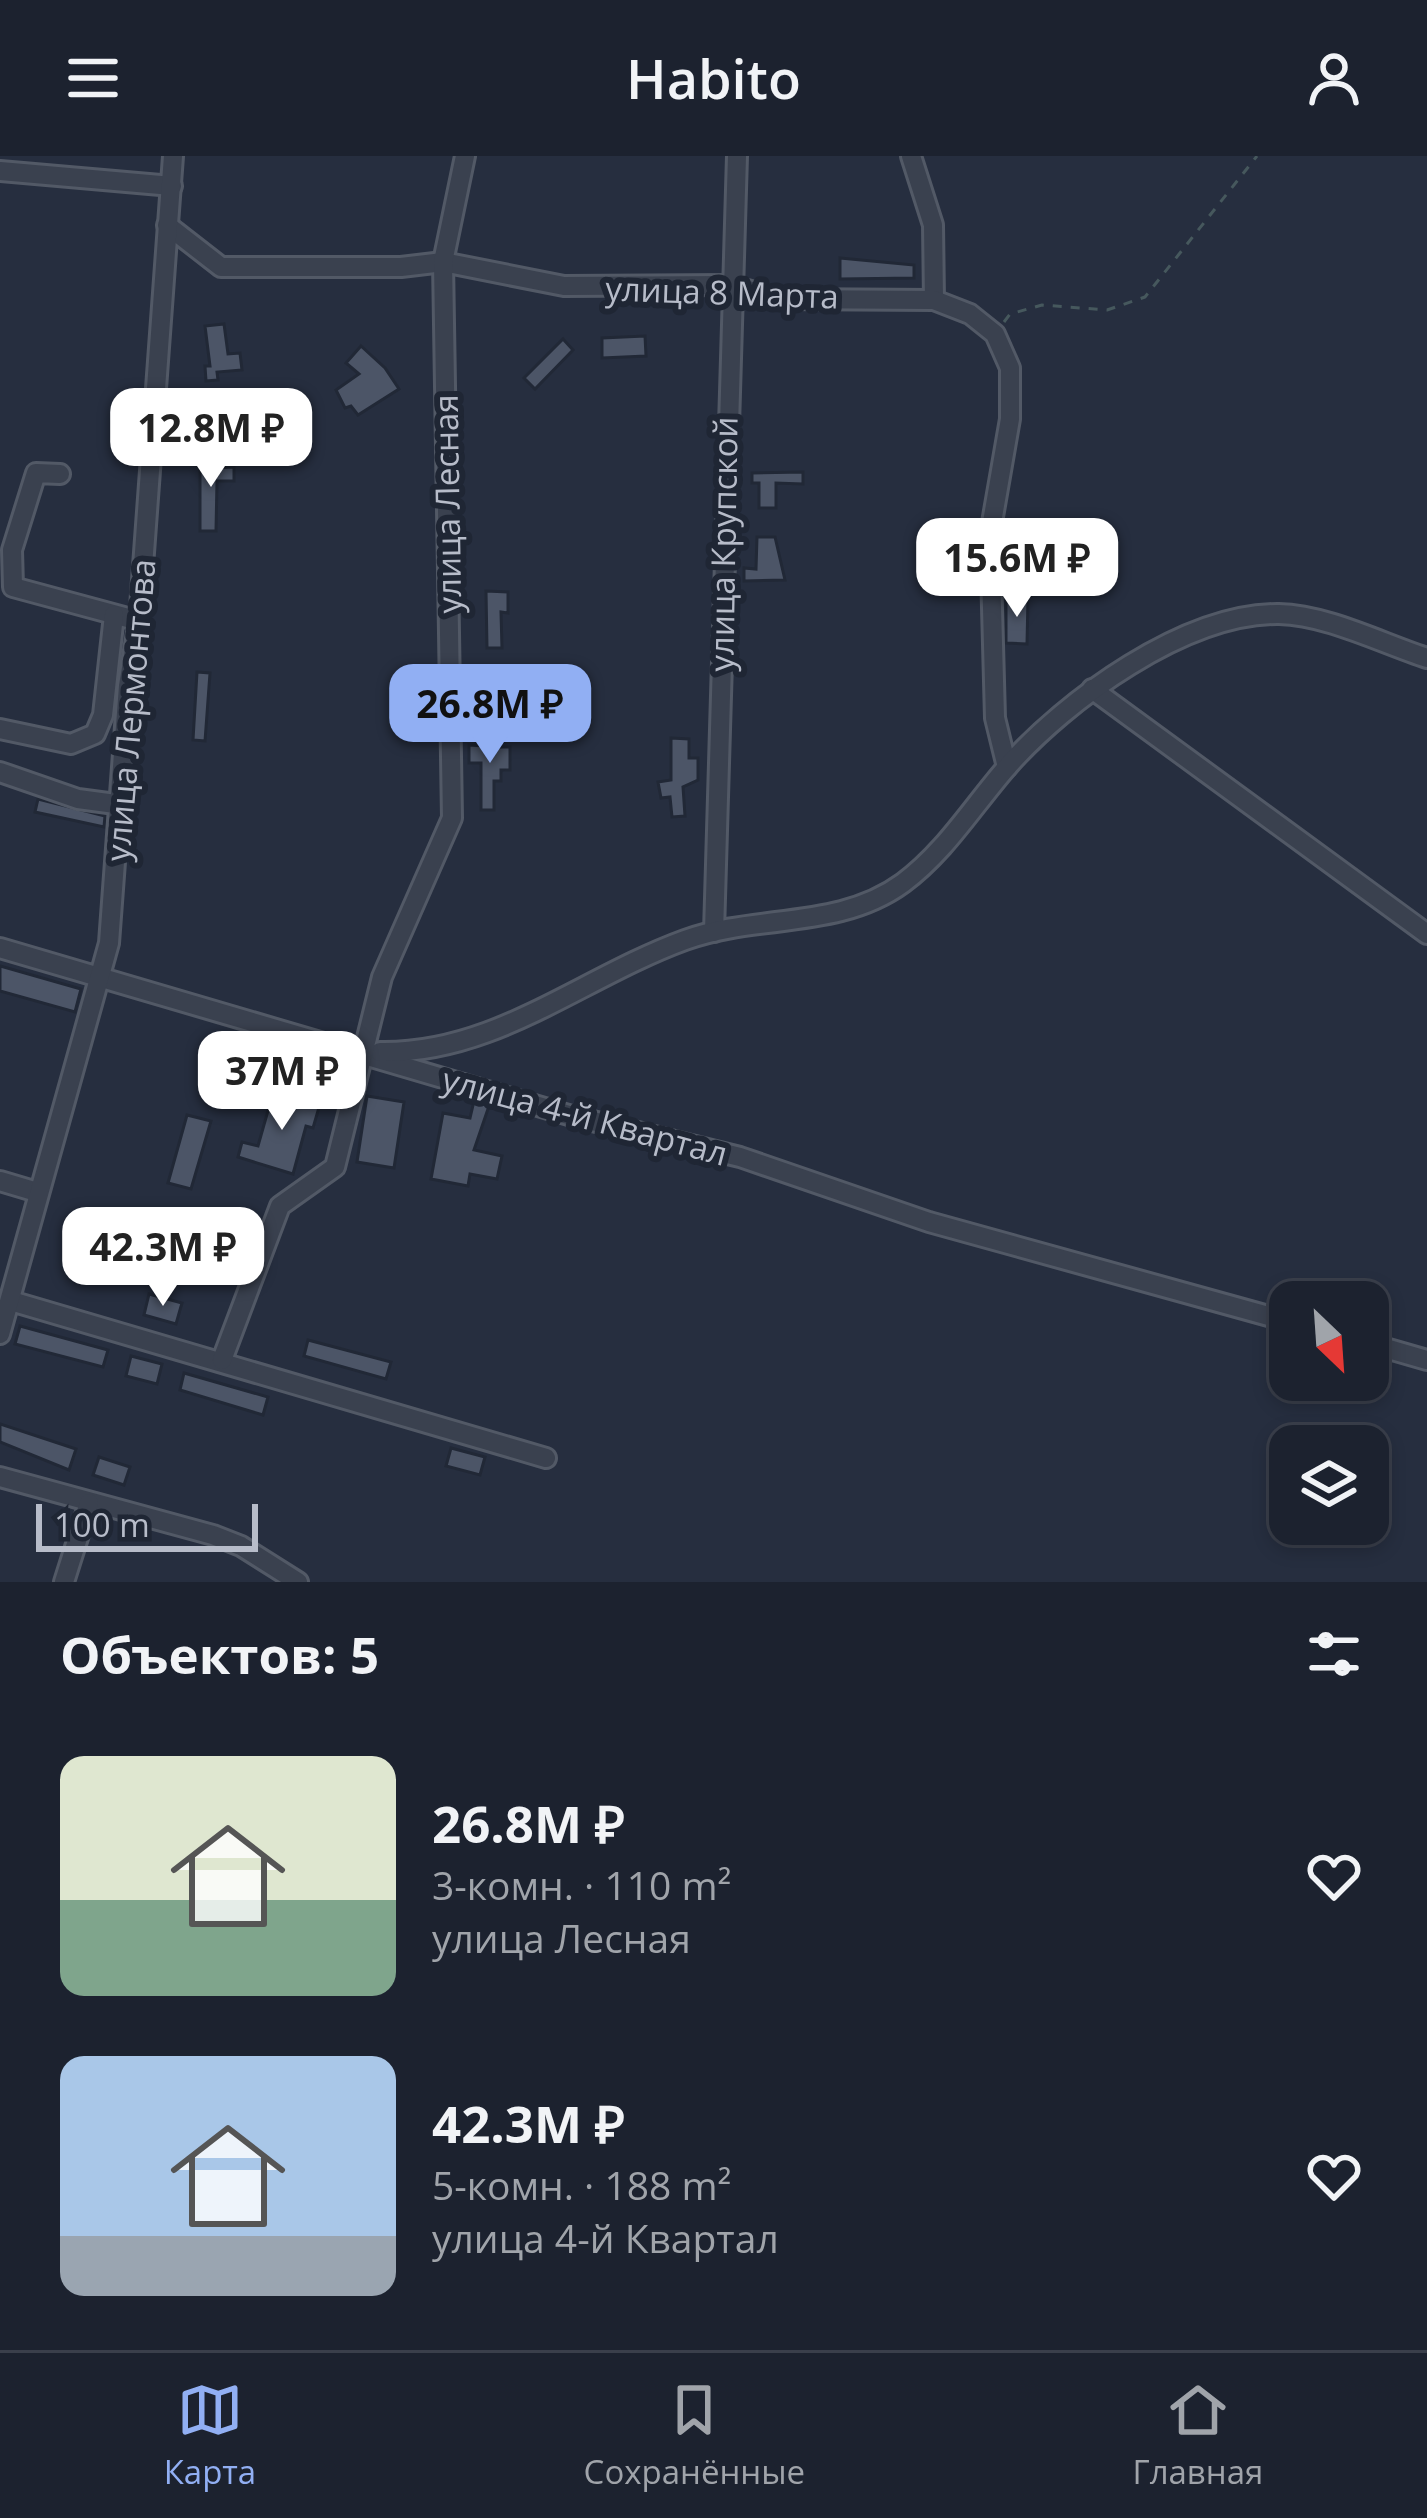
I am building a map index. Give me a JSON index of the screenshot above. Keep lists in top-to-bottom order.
{
  "streets": {
    "street": [
      "улица 8 Марта",
      "улица Лесная",
      "улица Крупской",
      "улица Лермонтова",
      "улица 4-й Квартал"
    ]
  },
  "crossings": [
    ["улица 8 Марта", "улица Лесная"],
    ["улица 8 Марта", "улица Крупской"],
    ["улица 8 Марта", "улица Лермонтова"],
    ["улица Лесная", "улица 4-й Квартал"],
    ["улица Лермонтова", "улица 4-й Квартал"]
  ],
  "scale_bar": "100 m",
  "north": "bottom right",
  "page": {
    "header": "Habito",
    "price": [
      "12.8M ₽",
      "15.6M ₽",
      "26.8M ₽",
      "37M ₽",
      "42.3M ₽"
    ],
    "scale": "100 m",
    "heading": "Объектов: 5",
    "list": [
      {
        "name": "26.8M ₽",
        "note": "3-комн. · 110 m² · улица Лесная"
      },
      {
        "name": "42.3M ₽",
        "note": "5-комн. · 188 m² · улица 4-й Квартал"
      }
    ],
    "tabs": ["Карта", "Сохранённые", "Главная"]
  }
}
